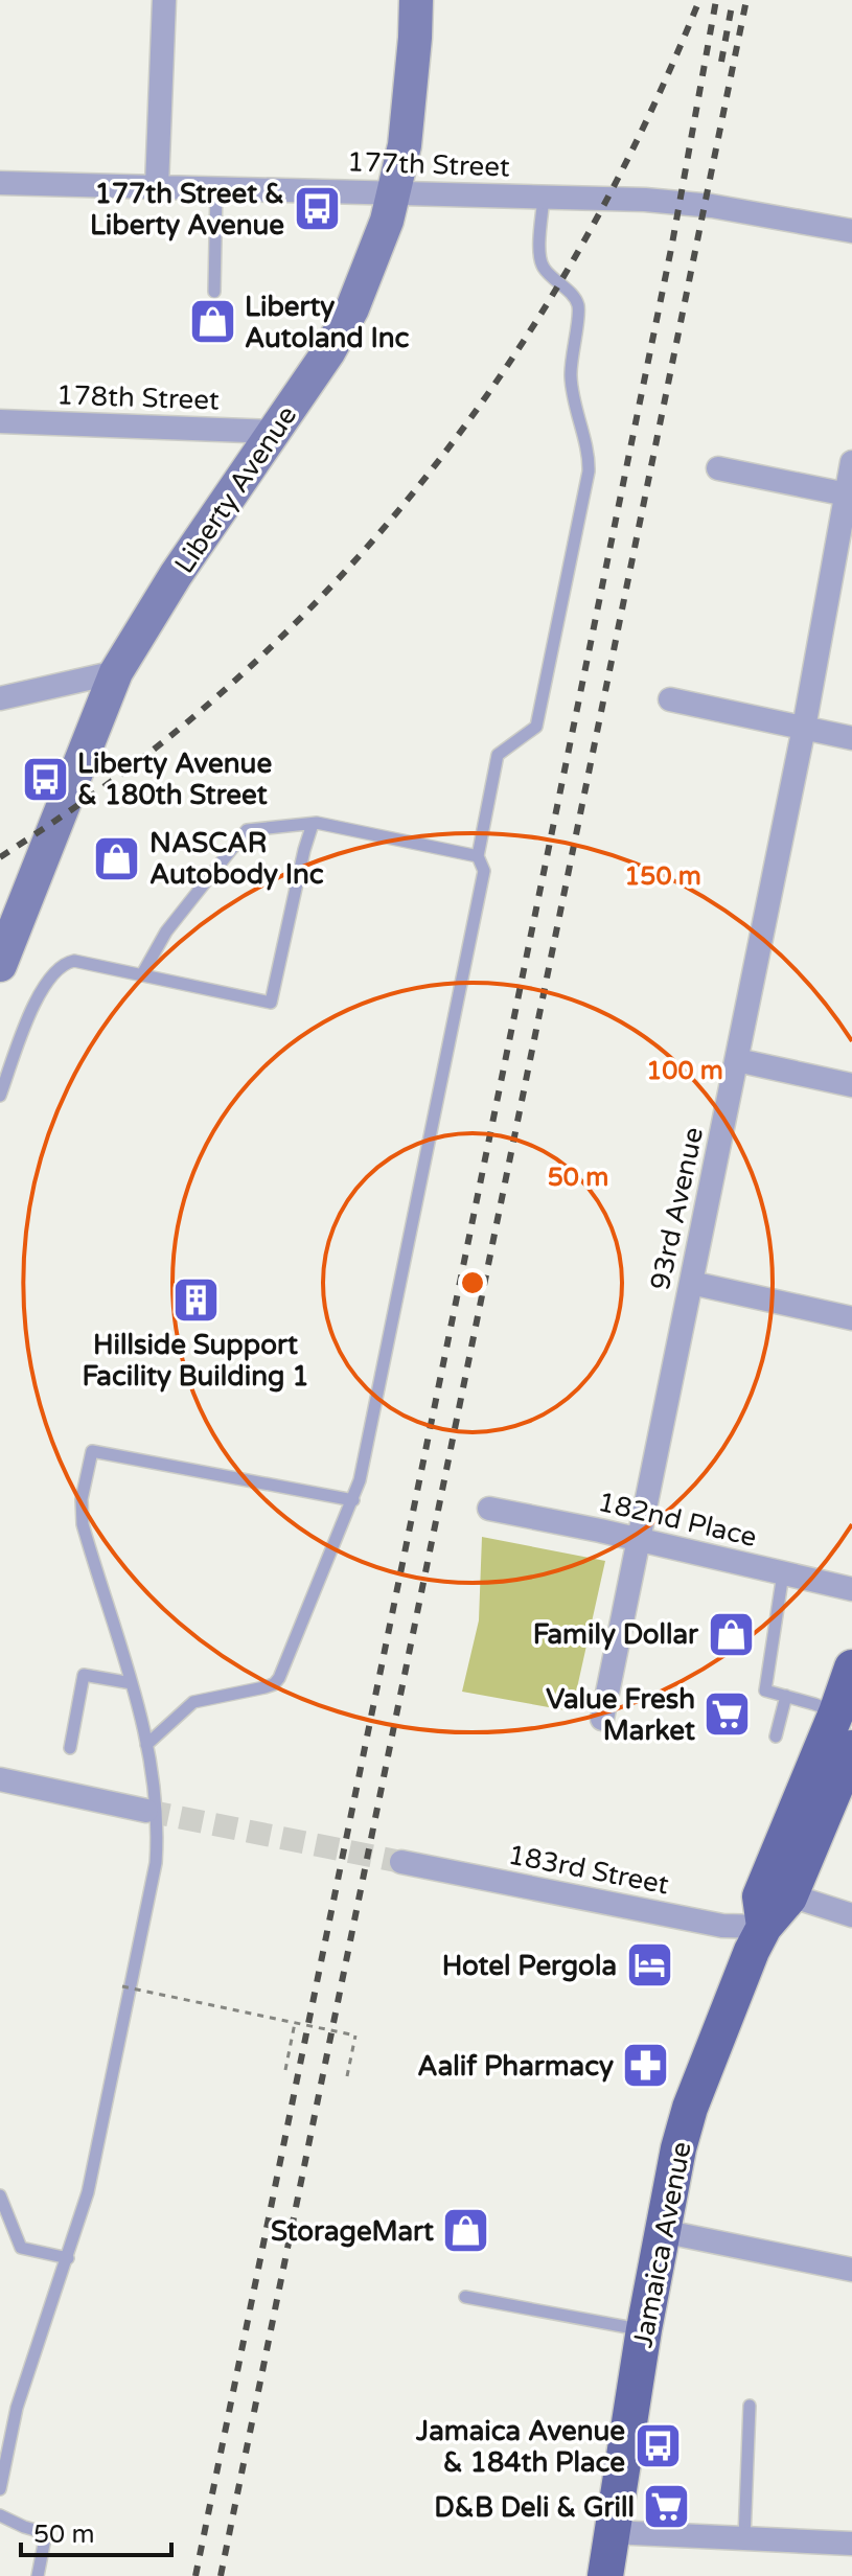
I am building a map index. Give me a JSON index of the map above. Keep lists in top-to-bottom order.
{
  "streets": {
    "main road": ["Liberty Avenue", "Jamaica Avenue"],
    "street": [
      "177th Street",
      "178th Street",
      "93rd Avenue",
      "182nd Place",
      "183rd Street"
    ]
  },
  "crossings": [
    ["177th Street", "Liberty Avenue"],
    ["178th Street", "Liberty Avenue"],
    ["93rd Avenue", "182nd Place"],
    ["183rd Street", "Jamaica Avenue"]
  ],
  "places": {
    "bus stop": ["177th Street & Liberty Avenue", "Liberty Avenue & 180th Street", "Jamaica Avenue & 184th Place"],
    "shop": [
      "Liberty Autoland Inc",
      "NASCAR Autobody Inc",
      "Family Dollar",
      "StorageMart"
    ],
    "building": ["Hillside Support Facility Building 1"],
    "supermarket": ["Value Fresh Market", "D&B Deli & Grill"],
    "hotel": ["Hotel Pergola"],
    "pharmacy": ["Aalif Pharmacy"]
  },
  "scale_bar": "50 m",
  "rings": ["150 m", "100 m", "50 m"]
}
